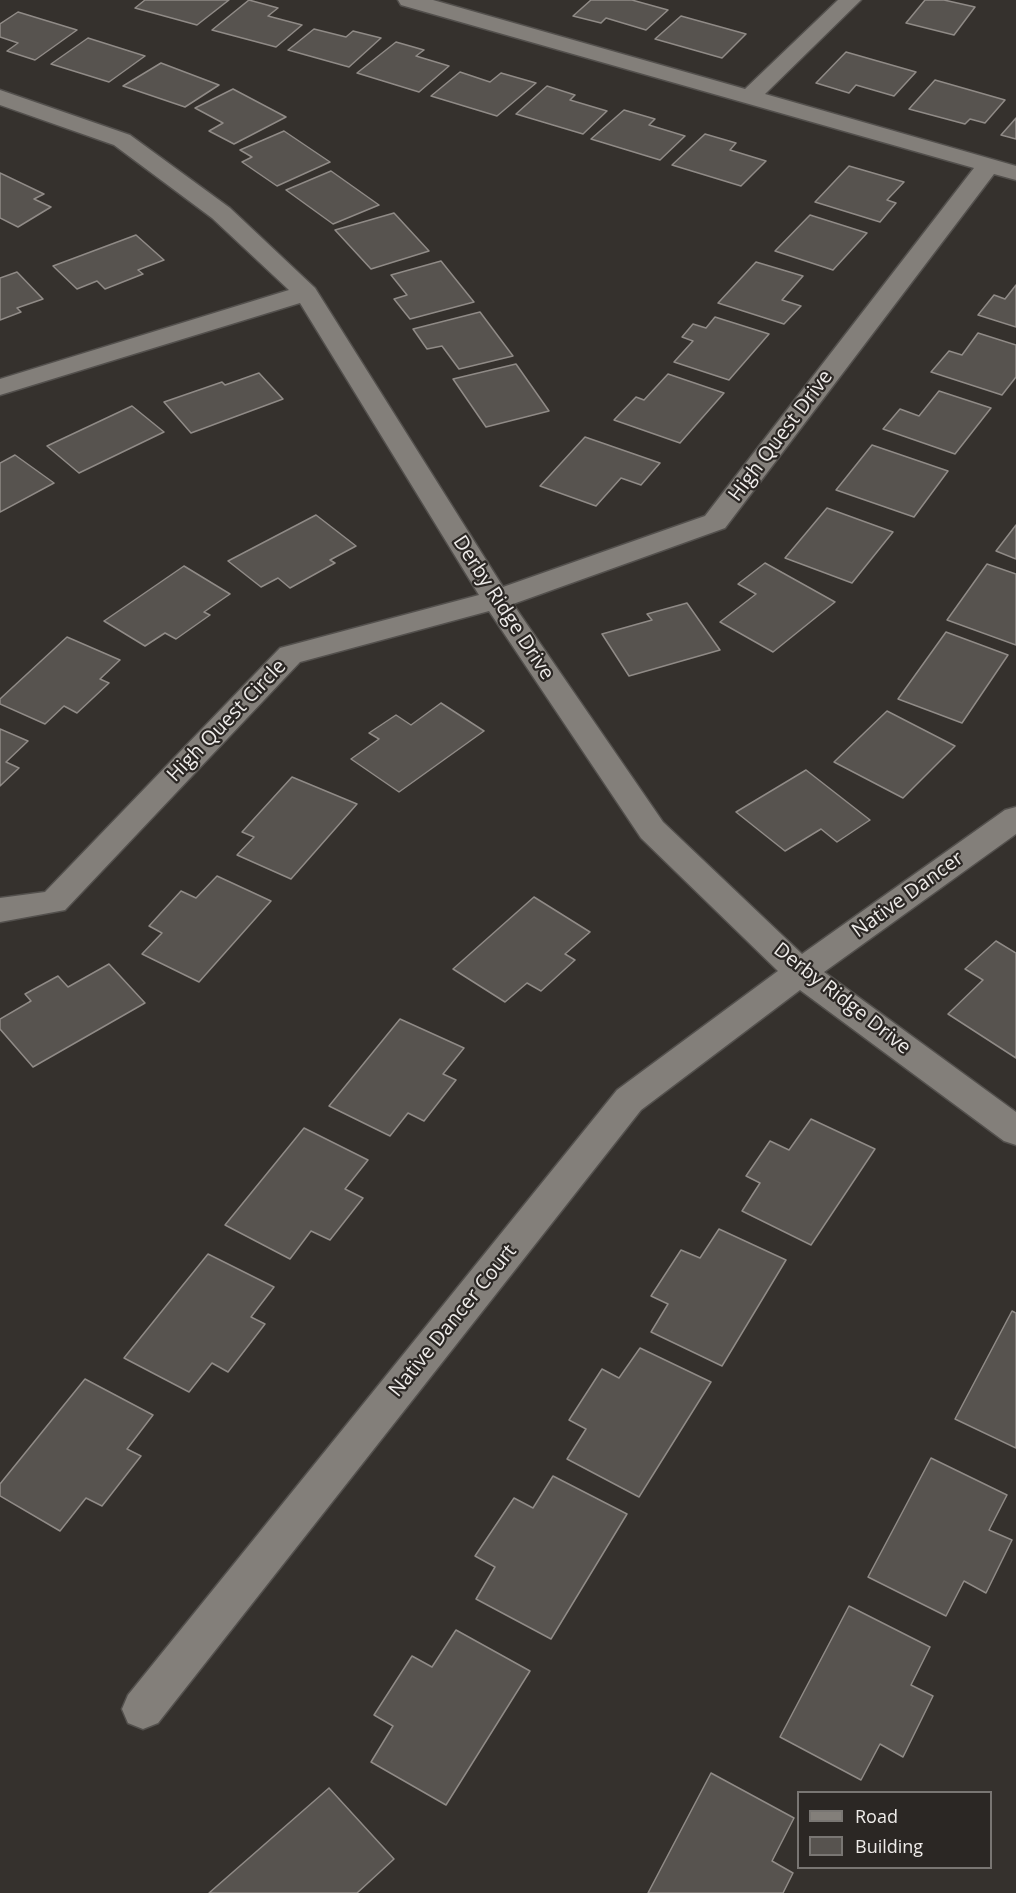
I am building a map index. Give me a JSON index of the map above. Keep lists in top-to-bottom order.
{
  "streets": {
    "street": [
      "High Quest Drive",
      "Derby Ridge Drive",
      "High Quest Circle",
      "Native Dancer",
      "Native Dancer Court"
    ]
  },
  "crossings": [
    ["High Quest Drive", "Derby Ridge Drive"],
    ["High Quest Drive", "High Quest Circle"],
    ["Derby Ridge Drive", "High Quest Circle"],
    ["Derby Ridge Drive", "Native Dancer"],
    ["Derby Ridge Drive", "Native Dancer Court"],
    ["Native Dancer", "Native Dancer Court"]
  ],
  "legend": ["Road", "Building"]
}
